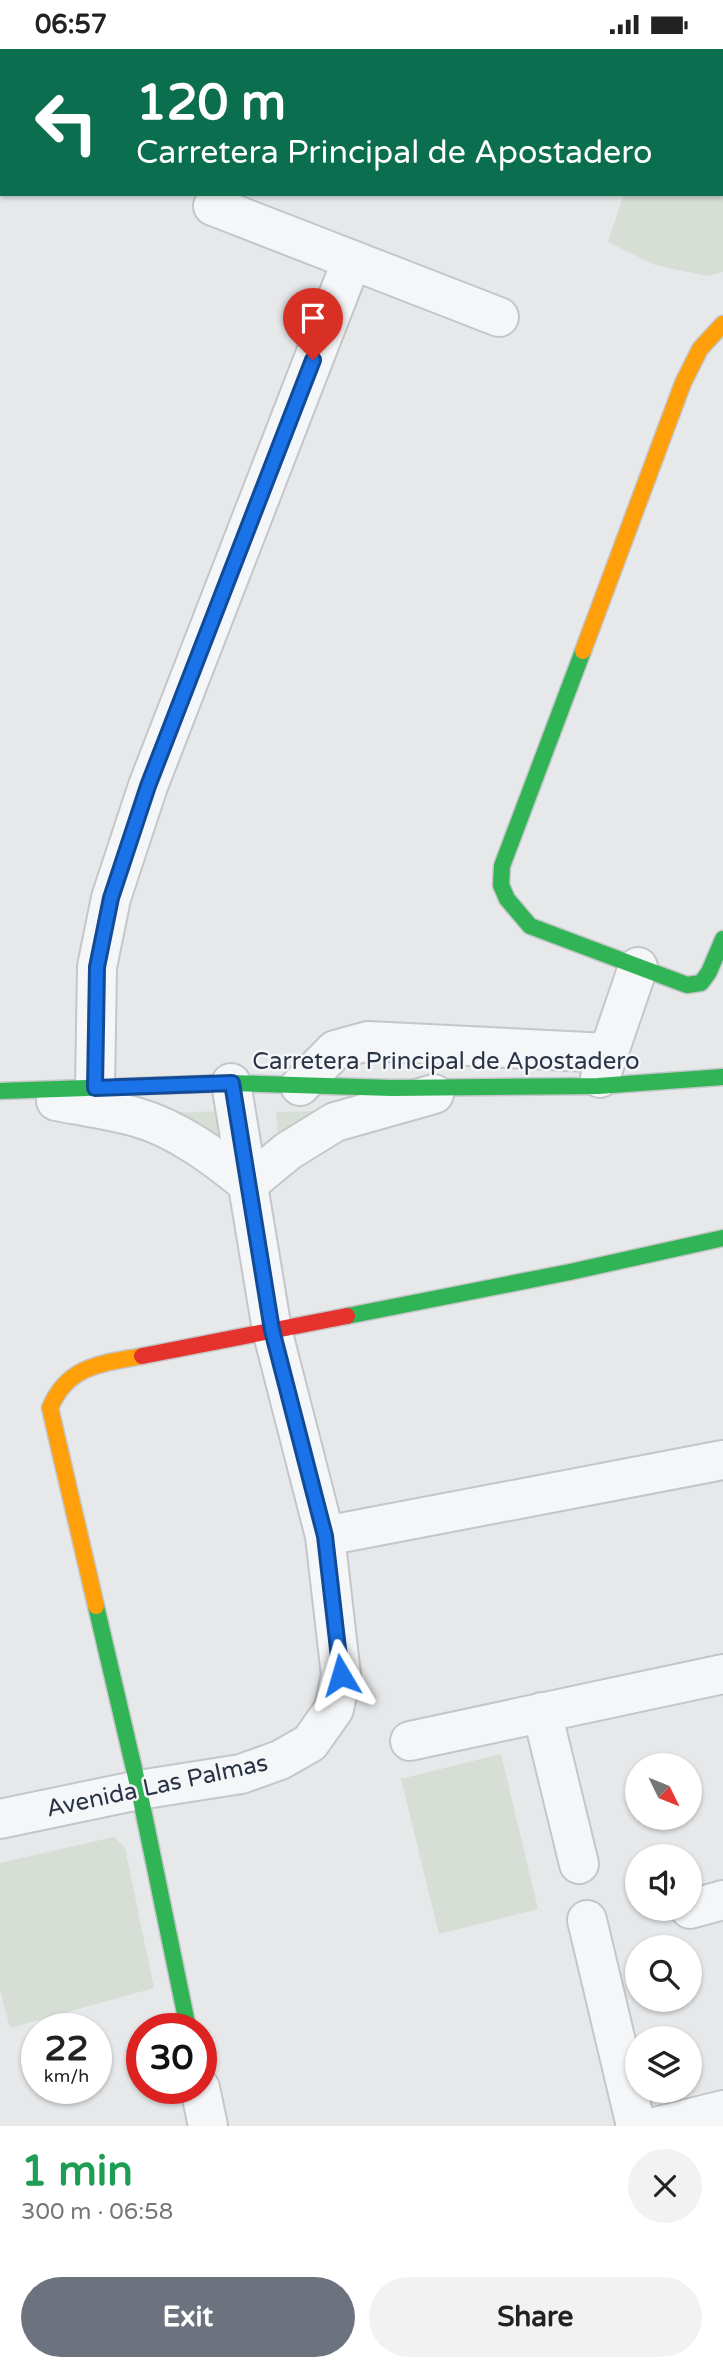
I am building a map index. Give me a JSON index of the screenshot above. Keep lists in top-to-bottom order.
{
  "streets": {
    "street": ["Carretera Principal de Apostadero", "Avenida Las Palmas"]
  },
  "north": "bottom right",
  "page": {
    "status": "06:57",
    "turn": ["120 m", "Carretera Principal de Apostadero"],
    "speed": "22 km/h",
    "limit": "30",
    "heading": ["1 min", "300 m · 06:58"],
    "buttons": ["Exit", "Share"]
  }
}
